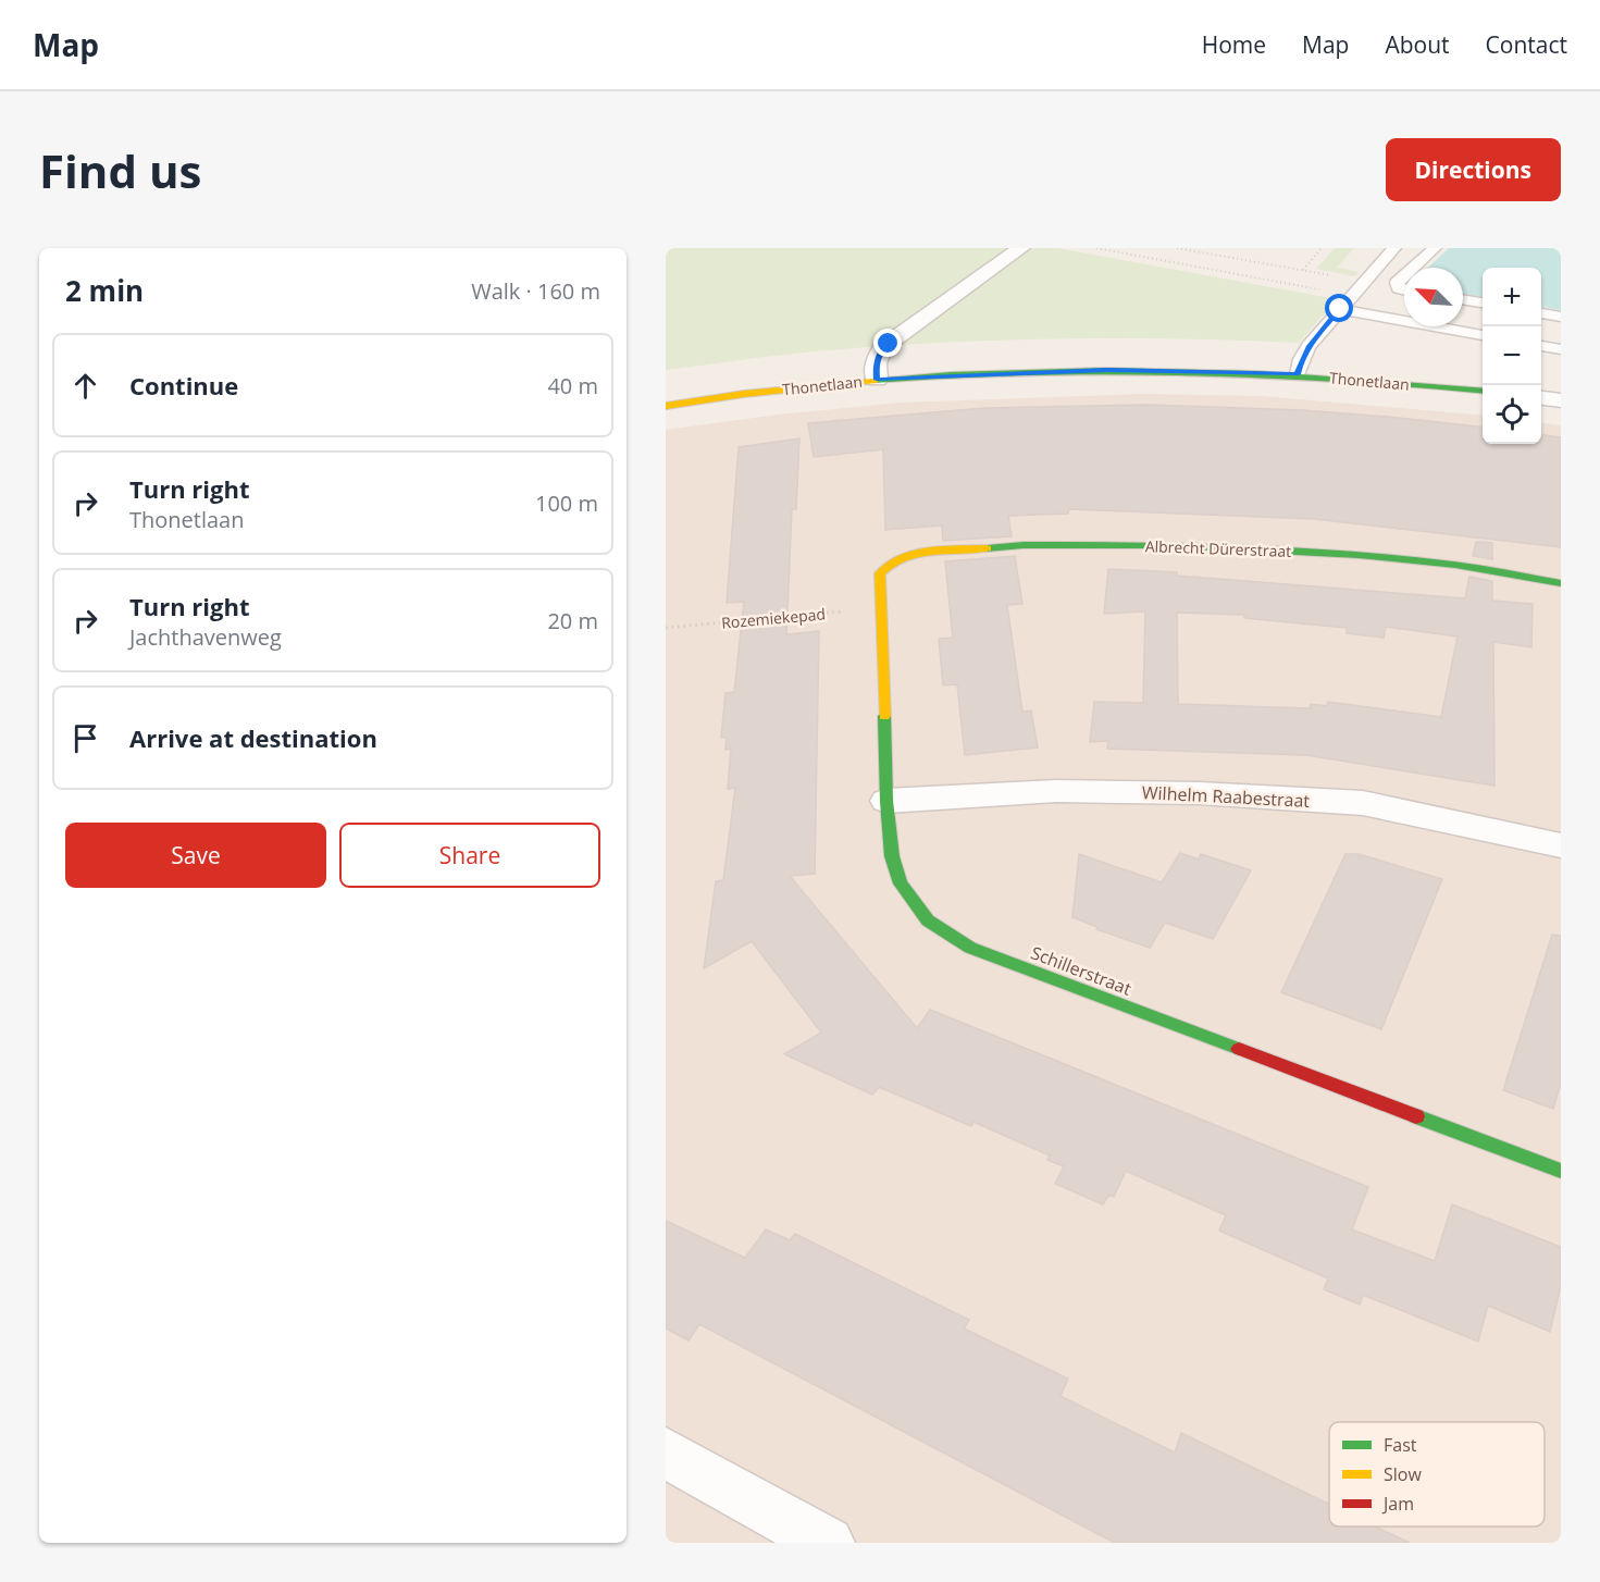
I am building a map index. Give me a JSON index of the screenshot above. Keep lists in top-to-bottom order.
{
  "streets": {
    "street": [
      "Thonetlaan",
      "Albrecht Dürerstraat",
      "Wilhelm Raabestraat",
      "Schillerstraat"
    ],
    "path": ["Rozemiekepad"]
  },
  "crossings": [
    ["Albrecht Dürerstraat", "Schillerstraat"],
    ["Rozemiekepad", "Schillerstraat"],
    ["Wilhelm Raabestraat", "Schillerstraat"]
  ],
  "legend": ["Fast", "Slow", "Jam"],
  "north": "top left",
  "page": {
    "header": "Map",
    "nav": [
      "Home",
      "Map",
      "About",
      "Contact"
    ],
    "buttons": [
      "Directions",
      ["Save", "Share"]
    ],
    "title": "Find us",
    "heading": ["2 min", "Walk · 160 m"],
    "map_buttons": ["+", "−"],
    "list": [
      ["Continue", "40 m"],
      ["Turn right", "Thonetlaan", "100 m"],
      ["Turn right", "Jachthavenweg", "20 m"],
      "Arrive at destination"
    ]
  }
}
